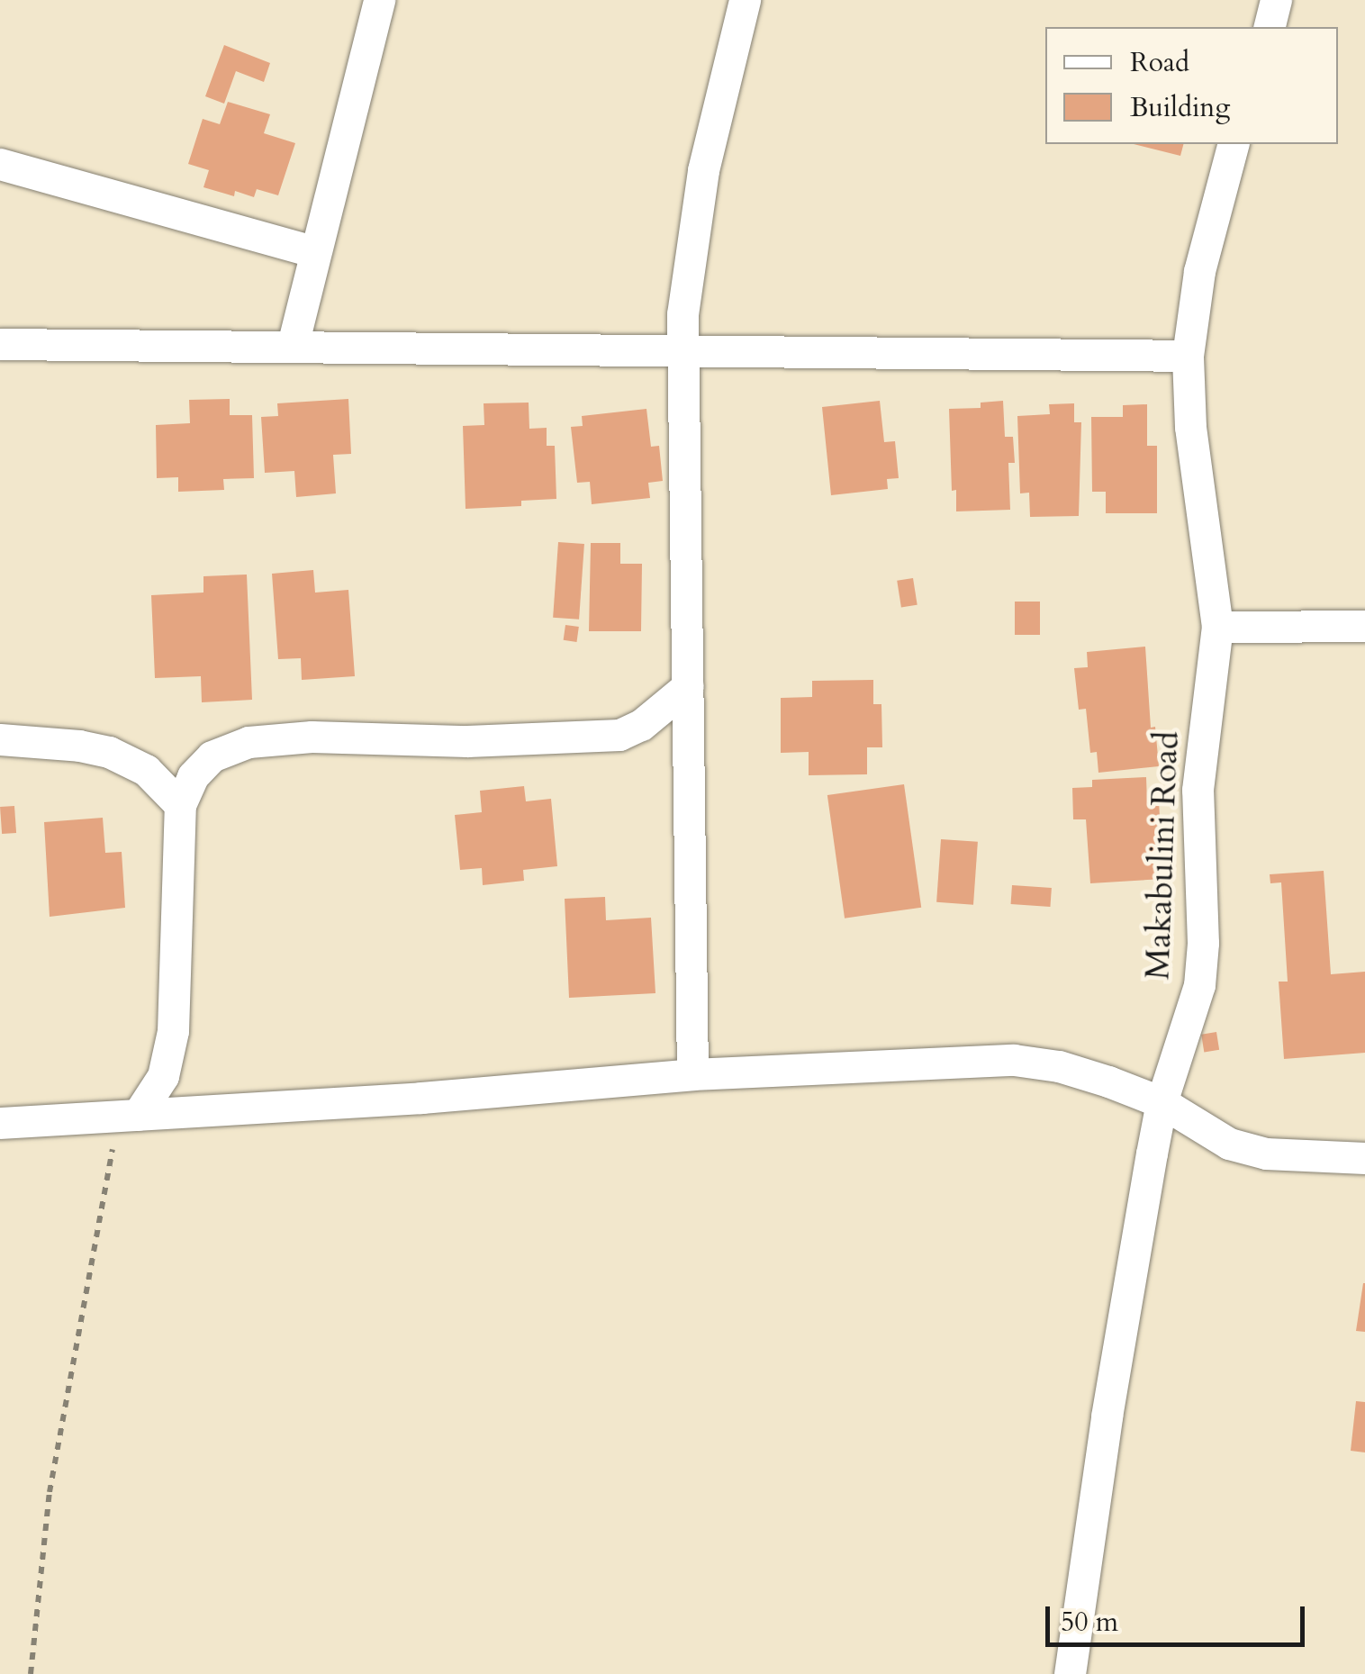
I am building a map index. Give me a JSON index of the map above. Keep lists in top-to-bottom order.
{
  "streets": {
    "street": ["Makabulini Road"]
  },
  "legend": ["Road", "Building"],
  "scale_bar": "50 m"
}
